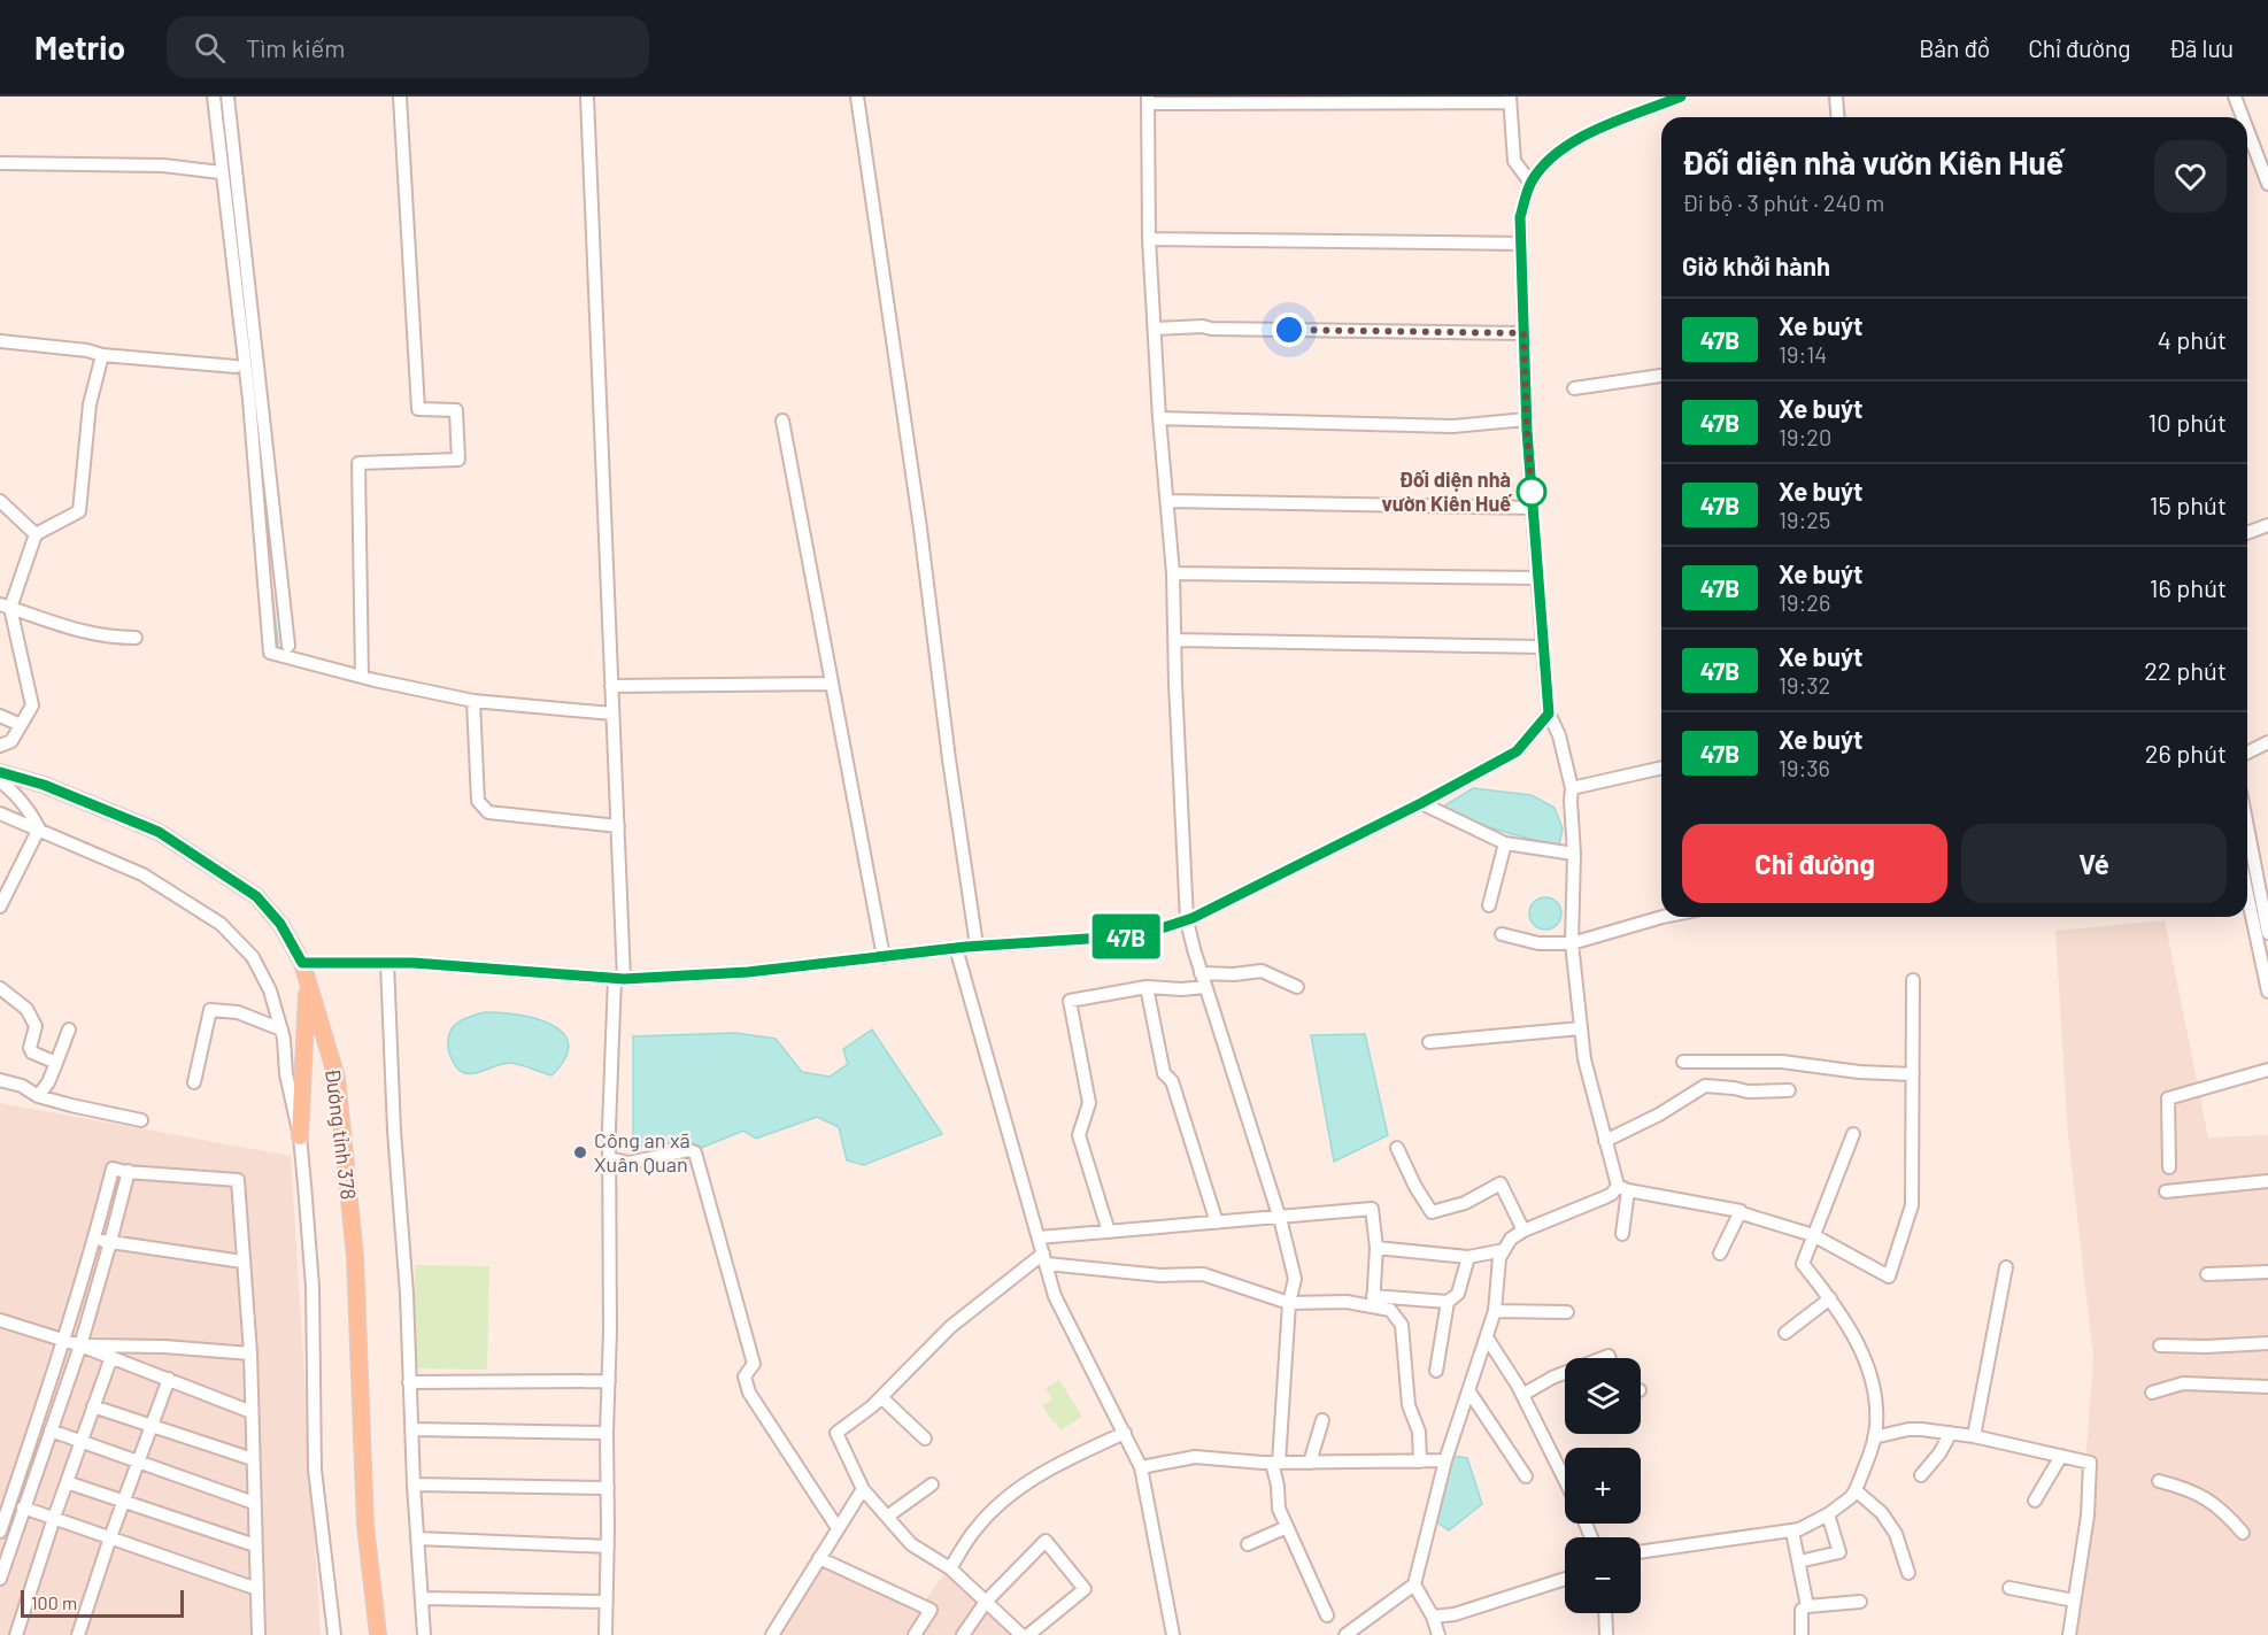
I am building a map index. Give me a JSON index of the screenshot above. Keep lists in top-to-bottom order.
{
  "streets": {
    "main road": ["Đường tỉnh 378"]
  },
  "places": ["Đối diện nhà vườn Kiên Huế", "Công an xã Xuân Quan"],
  "lines": ["bus line 47B"],
  "scale_bar": "100 m",
  "page": {
    "header": "Metrio",
    "search": "Tìm kiếm",
    "nav": ["Bản đồ", "Chỉ đường", "Đã lưu"],
    "on_map": "47B",
    "heading": [
      ["Đối diện nhà vườn Kiên Huế", "Đi bộ · 3 phút · 240 m"],
      "Giờ khởi hành"
    ],
    "list": [
      {
        "mark": "47B",
        "name": "Xe buýt",
        "note": "19:14",
        "value": "4 phút"
      },
      {
        "mark": "47B",
        "name": "Xe buýt",
        "note": "19:20",
        "value": "10 phút"
      },
      {
        "mark": "47B",
        "name": "Xe buýt",
        "note": "19:25",
        "value": "15 phút"
      },
      {
        "mark": "47B",
        "name": "Xe buýt",
        "note": "19:26",
        "value": "16 phút"
      },
      {
        "mark": "47B",
        "name": "Xe buýt",
        "note": "19:32",
        "value": "22 phút"
      },
      {
        "mark": "47B",
        "name": "Xe buýt",
        "note": "19:36",
        "value": "26 phút"
      }
    ],
    "buttons": ["Chỉ đường", "Vé"],
    "map_buttons": ["+", "−"],
    "scale": "100 m"
  }
}
